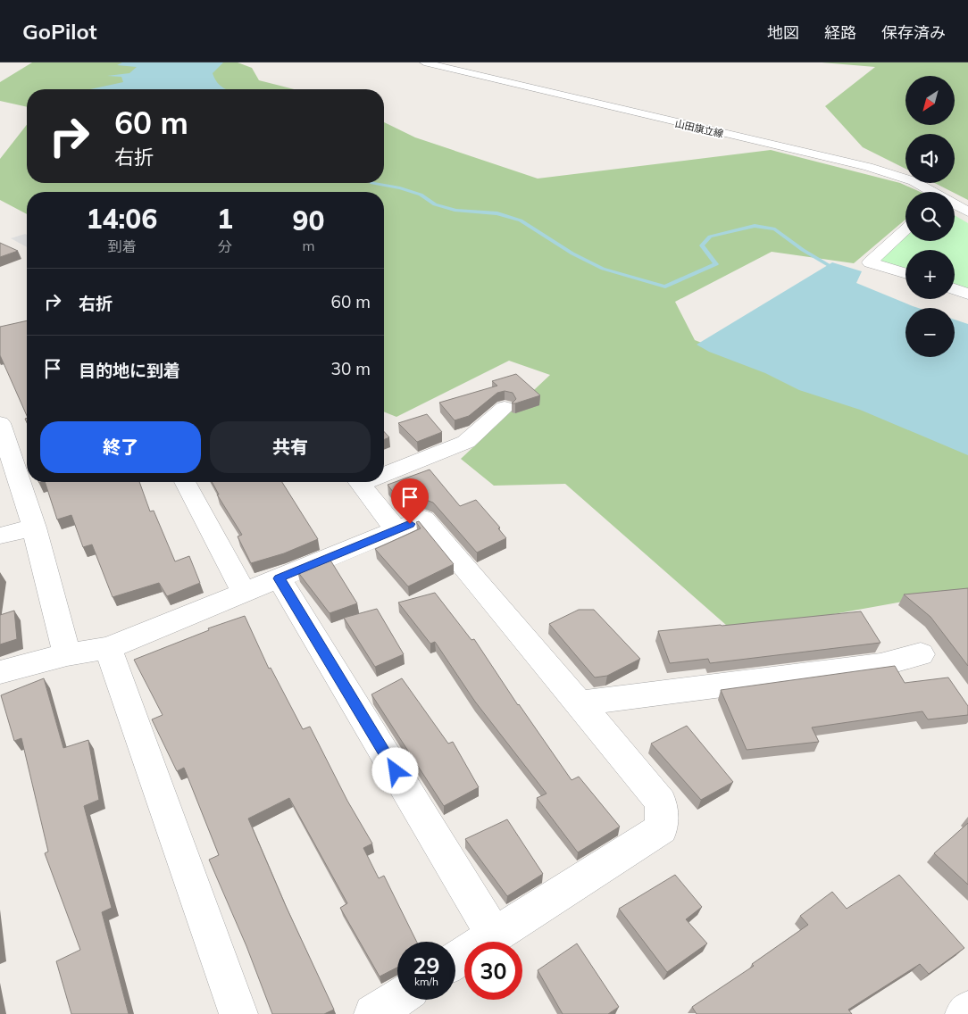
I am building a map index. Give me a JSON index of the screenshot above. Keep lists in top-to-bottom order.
{
  "streets": {
    "street": ["山田旗立線"]
  },
  "north": "bottom left",
  "page": {
    "header": "GoPilot",
    "nav": ["地図", "経路", "保存済み"],
    "map_buttons": ["+", "−"],
    "turn": ["60 m", "右折"],
    "eta": [
      "14:06",
      "到着",
      "1",
      "分",
      "90",
      "m"
    ],
    "list": [
      {
        "name": "右折",
        "value": "60 m"
      },
      {
        "name": "目的地に到着",
        "value": "30 m"
      }
    ],
    "buttons": ["終了", "共有"],
    "speed": "29 km/h",
    "limit": "30"
  }
}
